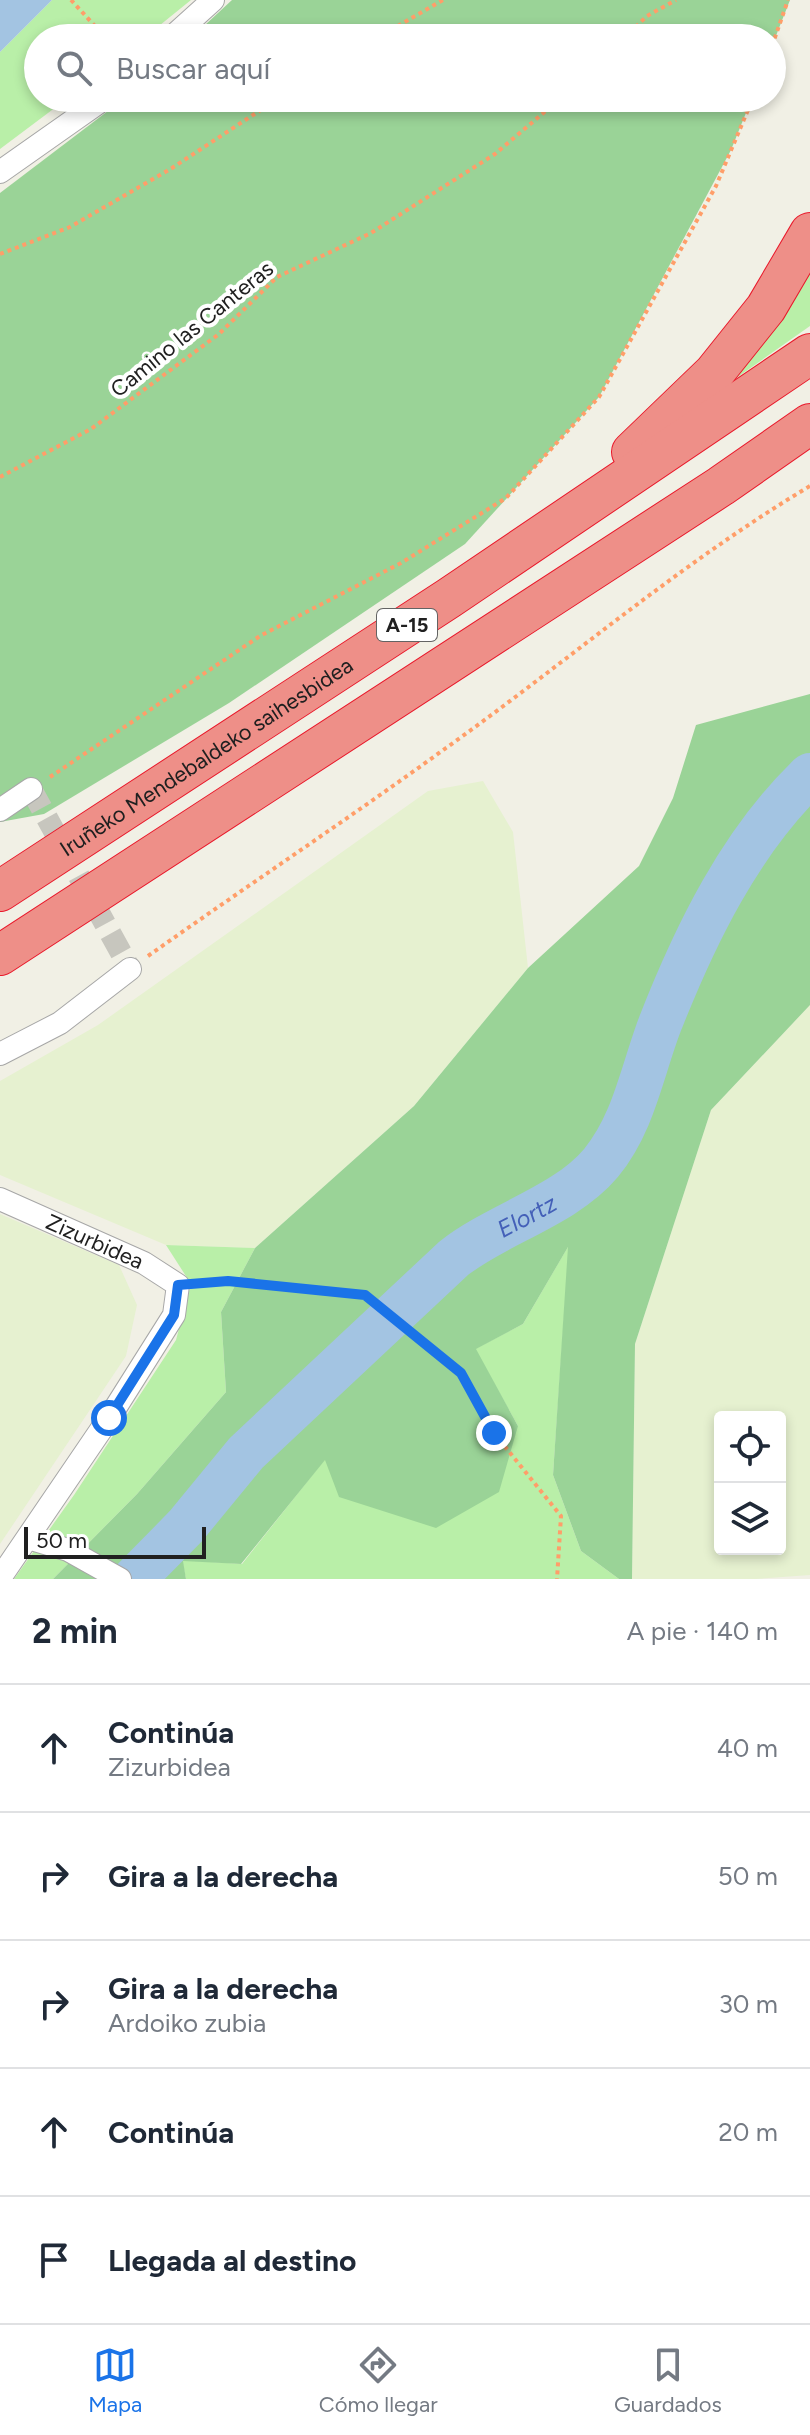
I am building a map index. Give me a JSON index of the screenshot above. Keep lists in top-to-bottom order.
{
  "streets": {
    "highway": ["A-15", "Iruñeko Mendebaldeko saihesbidea"],
    "street": ["Zizurbidea"],
    "path": ["Camino las Canteras"]
  },
  "water": ["Elortz"],
  "scale_bar": "50 m",
  "page": {
    "search": "Buscar aquí",
    "scale": "50 m",
    "heading": ["2 min", "A pie · 140 m"],
    "list": [
      ["Continúa", "Zizurbidea", "40 m"],
      ["Gira a la derecha", "50 m"],
      ["Gira a la derecha", "Ardoiko zubia", "30 m"],
      ["Continúa", "20 m"],
      "Llegada al destino"
    ],
    "nav": ["Mapa", "Cómo llegar", "Guardados"]
  }
}
